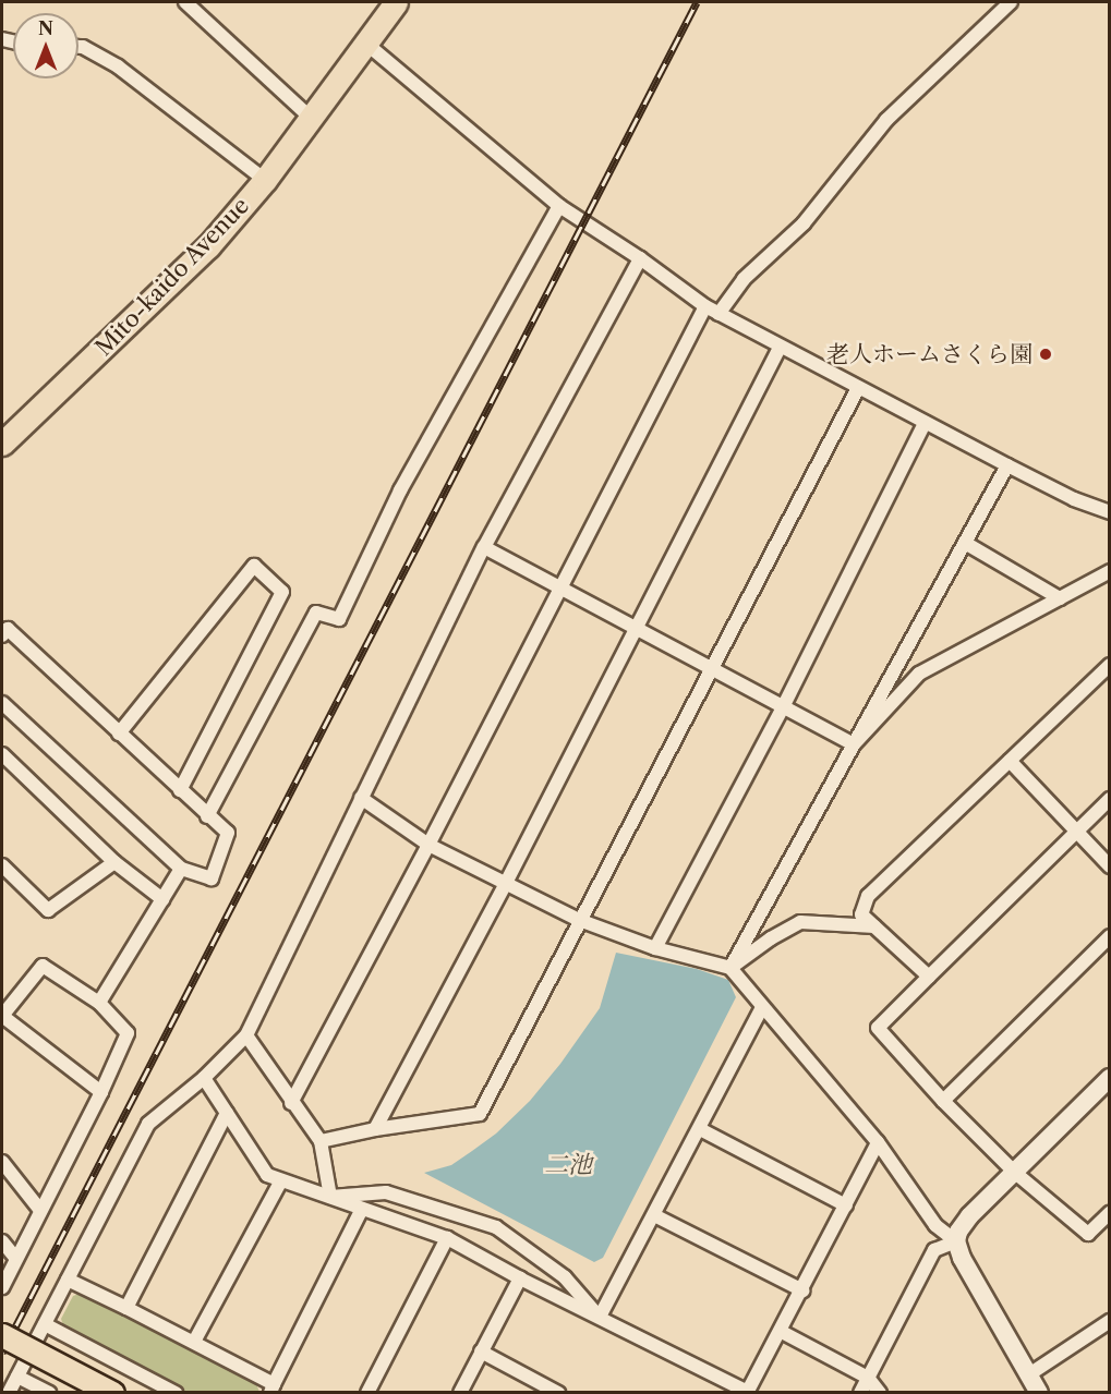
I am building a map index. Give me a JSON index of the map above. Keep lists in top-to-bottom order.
{
  "streets": {
    "highway": ["Mito-kaido Avenue"]
  },
  "water": ["二池"],
  "places": ["老人ホームさくら園"],
  "north": "top"
}
